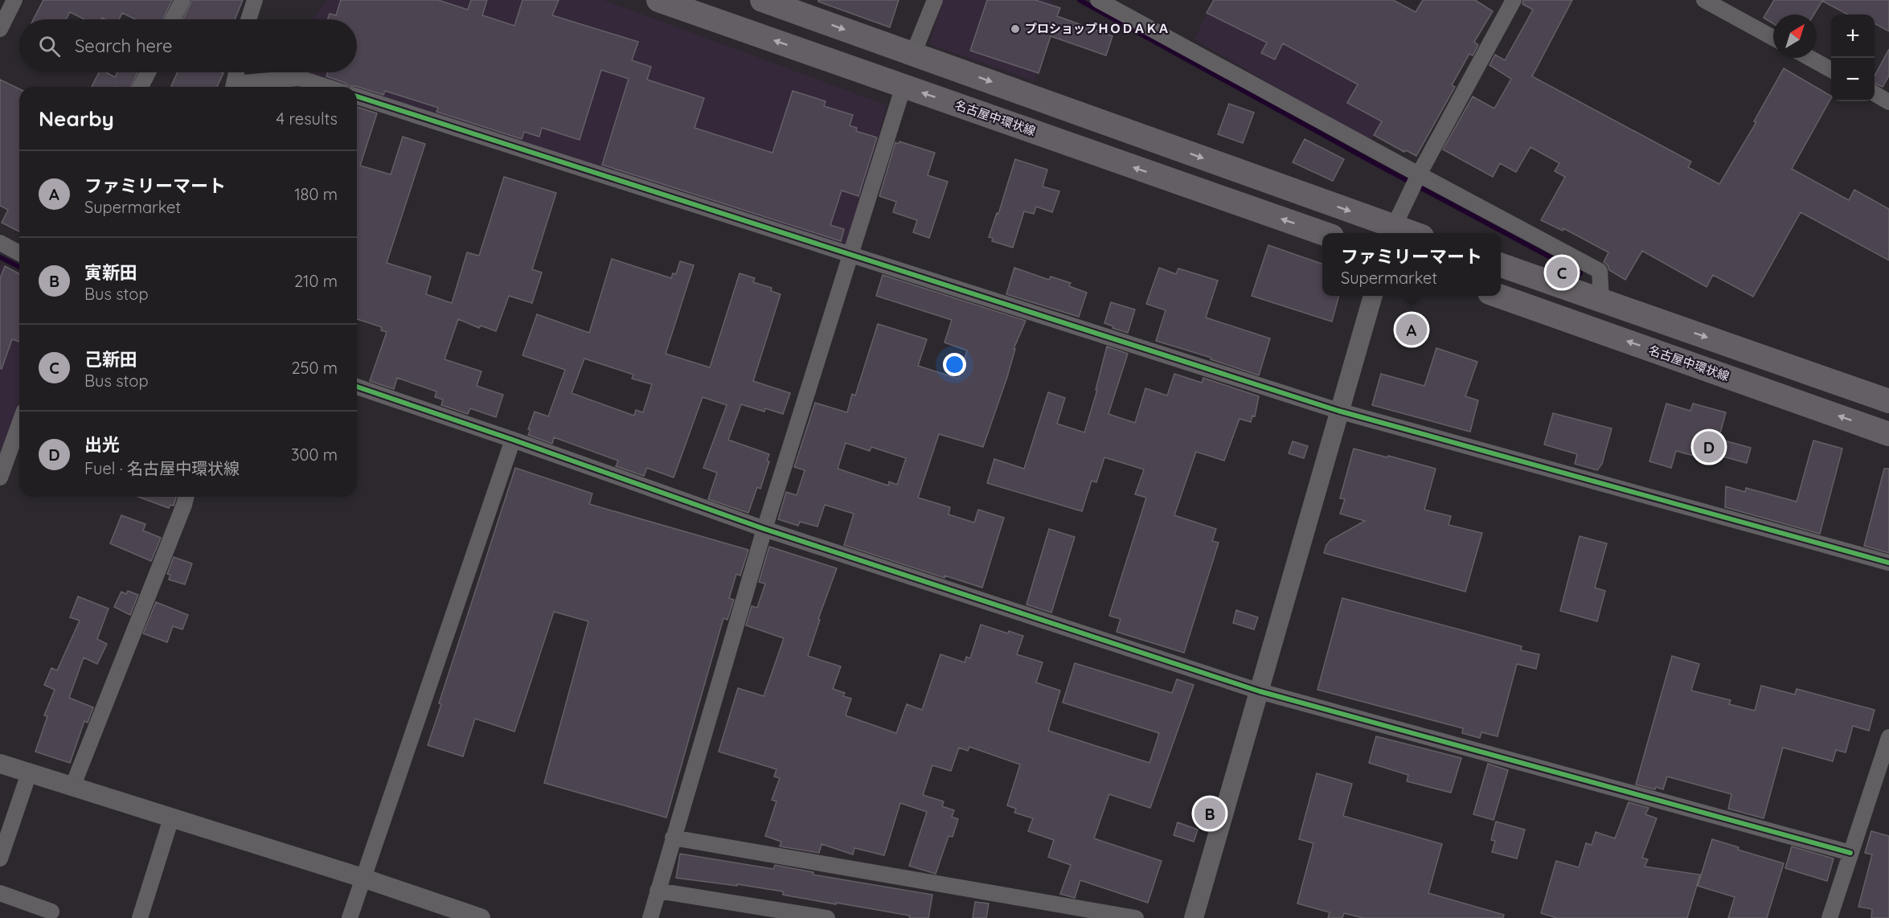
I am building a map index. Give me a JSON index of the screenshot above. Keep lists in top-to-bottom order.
{
  "streets": {
    "main road": ["名古屋中環状線"]
  },
  "places": ["プロショップＨＯＤＡＫＡ"],
  "north": "top right",
  "page": {
    "map_buttons": ["+", "−"],
    "search": "Search here",
    "heading": ["Nearby", "4 results"],
    "list": [
      {
        "mark": "A",
        "name": "ファミリーマート",
        "note": "Supermarket",
        "value": "180 m"
      },
      {
        "mark": "B",
        "name": "寅新田",
        "note": "Bus stop",
        "value": "210 m"
      },
      {
        "mark": "C",
        "name": "己新田",
        "note": "Bus stop",
        "value": "250 m"
      },
      {
        "mark": "D",
        "name": "出光",
        "note": "Fuel · 名古屋中環状線",
        "value": "300 m"
      }
    ],
    "popup": ["ファミリーマート", "Supermarket"],
    "pins": [
      "C",
      "A",
      "D",
      "B"
    ]
  }
}
